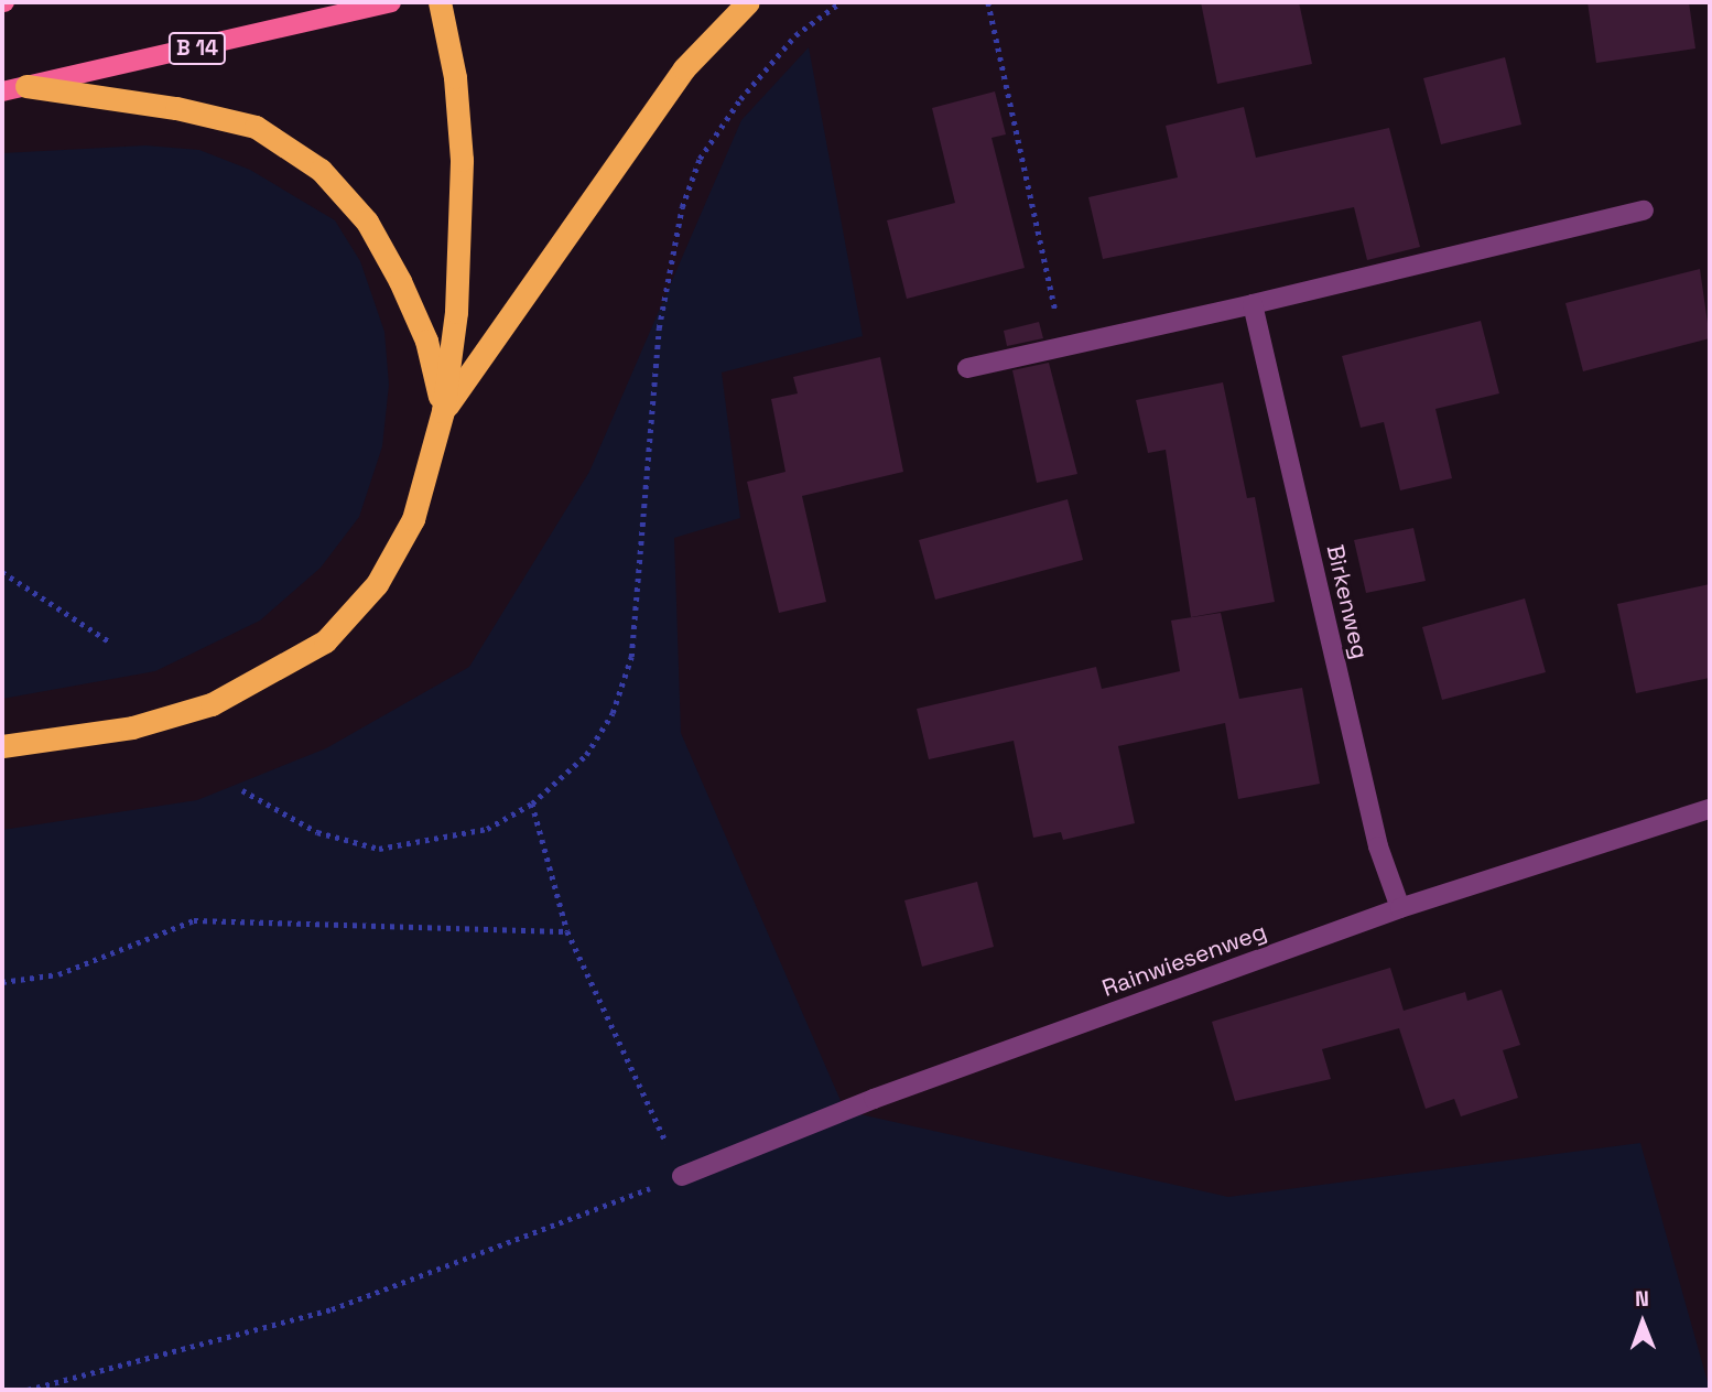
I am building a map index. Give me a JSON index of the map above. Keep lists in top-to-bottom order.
{
  "streets": {
    "main road": ["B 14"],
    "street": ["Birkenweg", "Rainwiesenweg"]
  },
  "crossings": [
    ["Birkenweg", "Rainwiesenweg"]
  ],
  "north": "top"
}
